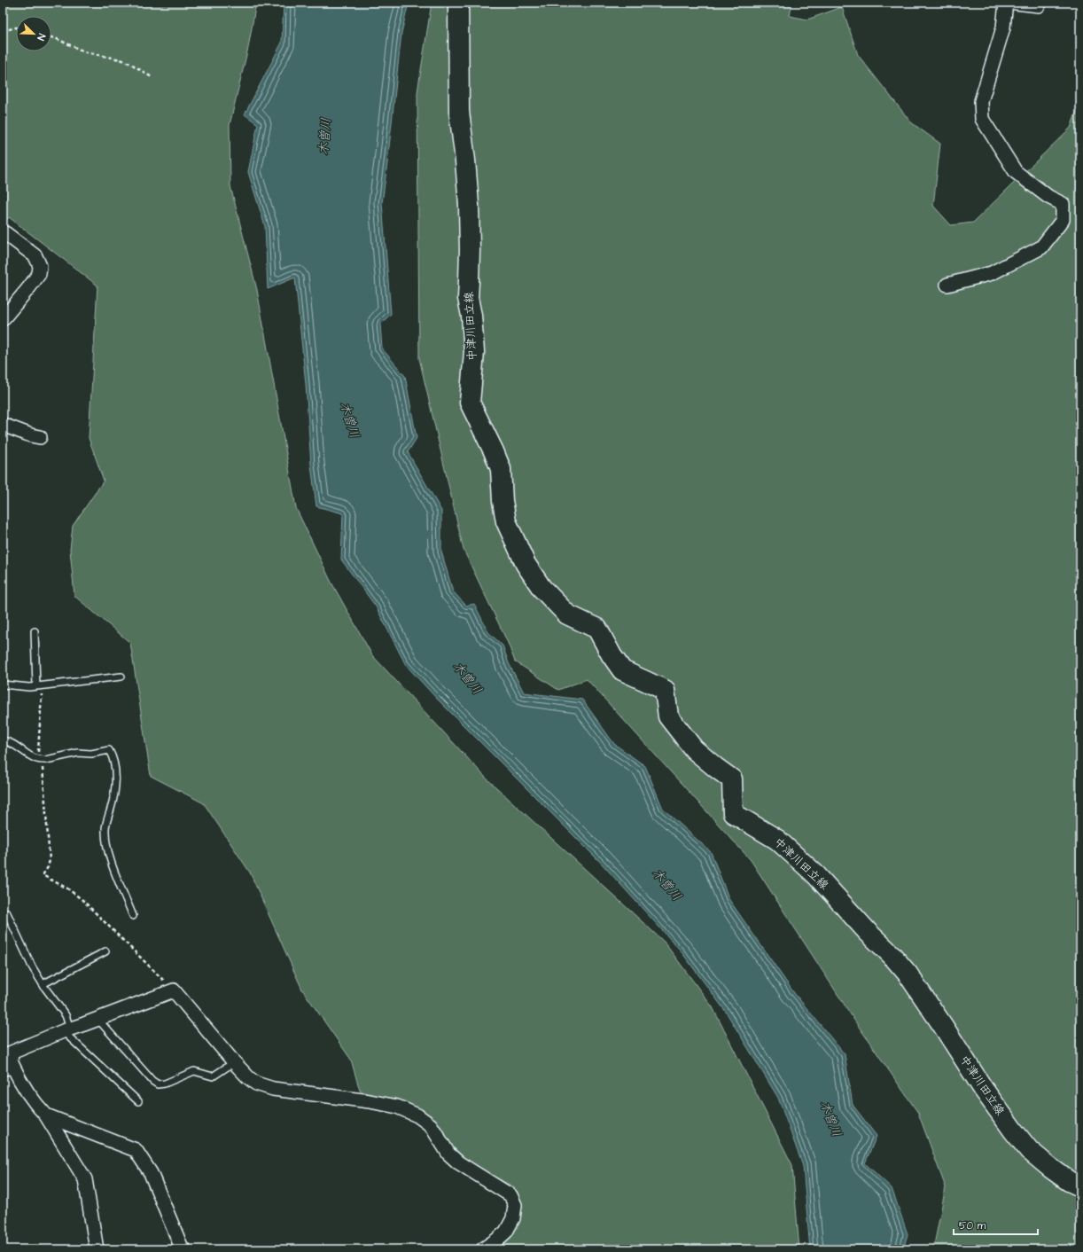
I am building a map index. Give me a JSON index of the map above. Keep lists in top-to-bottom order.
{
  "streets": {
    "main road": ["中津川田立線"]
  },
  "water": ["木曽川"],
  "scale_bar": "50 m",
  "north": "bottom right"
}
